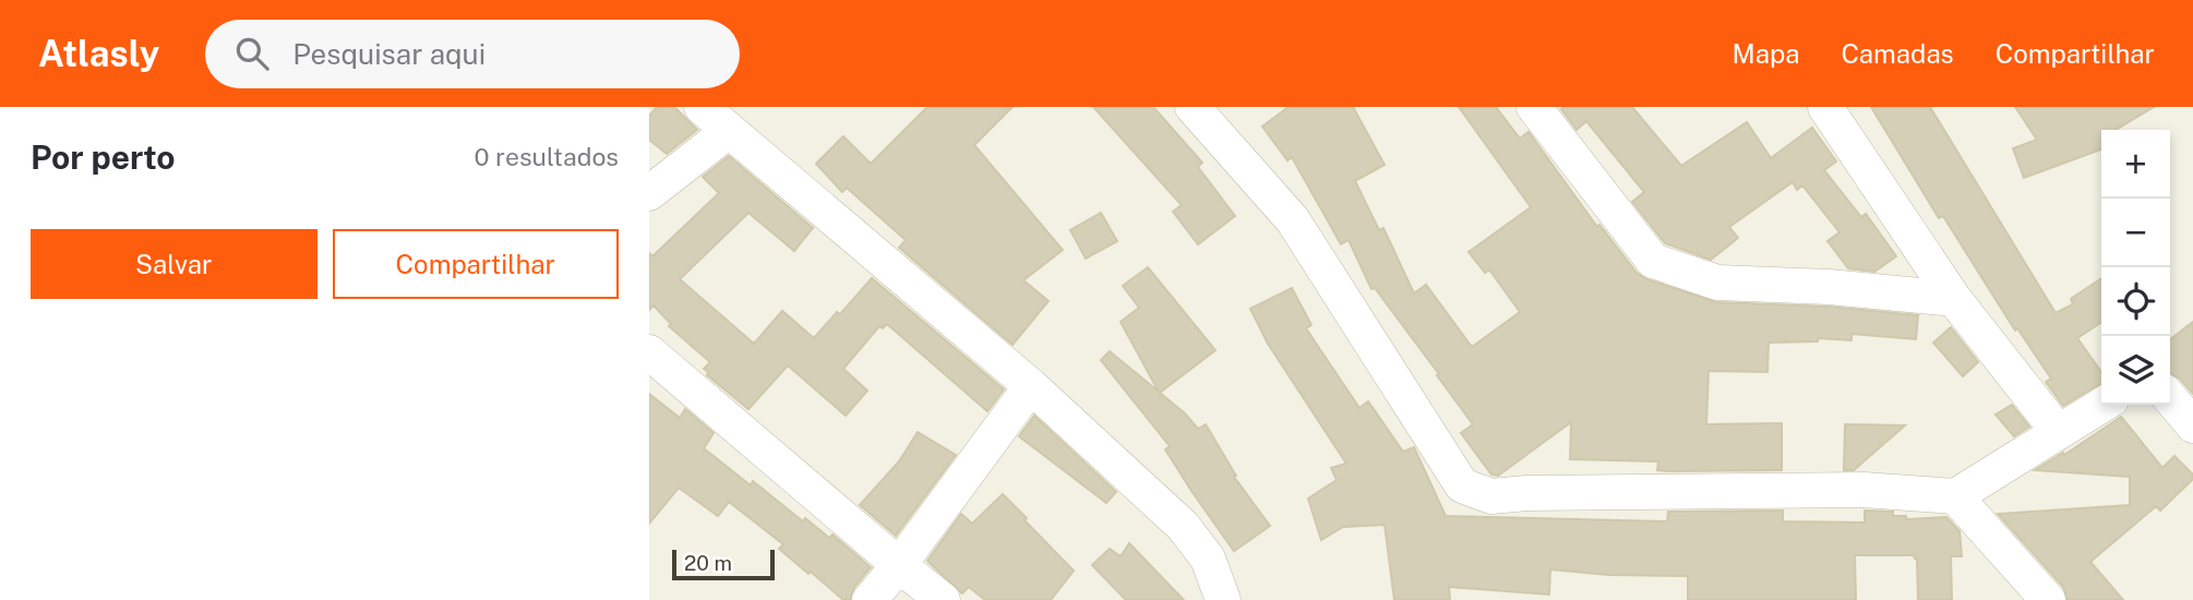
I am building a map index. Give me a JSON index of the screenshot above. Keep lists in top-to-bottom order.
{
  "scale_bar": "20 m",
  "page": {
    "header": "Atlasly",
    "search": "Pesquisar aqui",
    "nav": ["Mapa", "Camadas", "Compartilhar"],
    "heading": ["Por perto", "0 resultados"],
    "map_buttons": ["+", "−"],
    "buttons": ["Salvar", "Compartilhar"],
    "scale": "20 m"
  }
}
